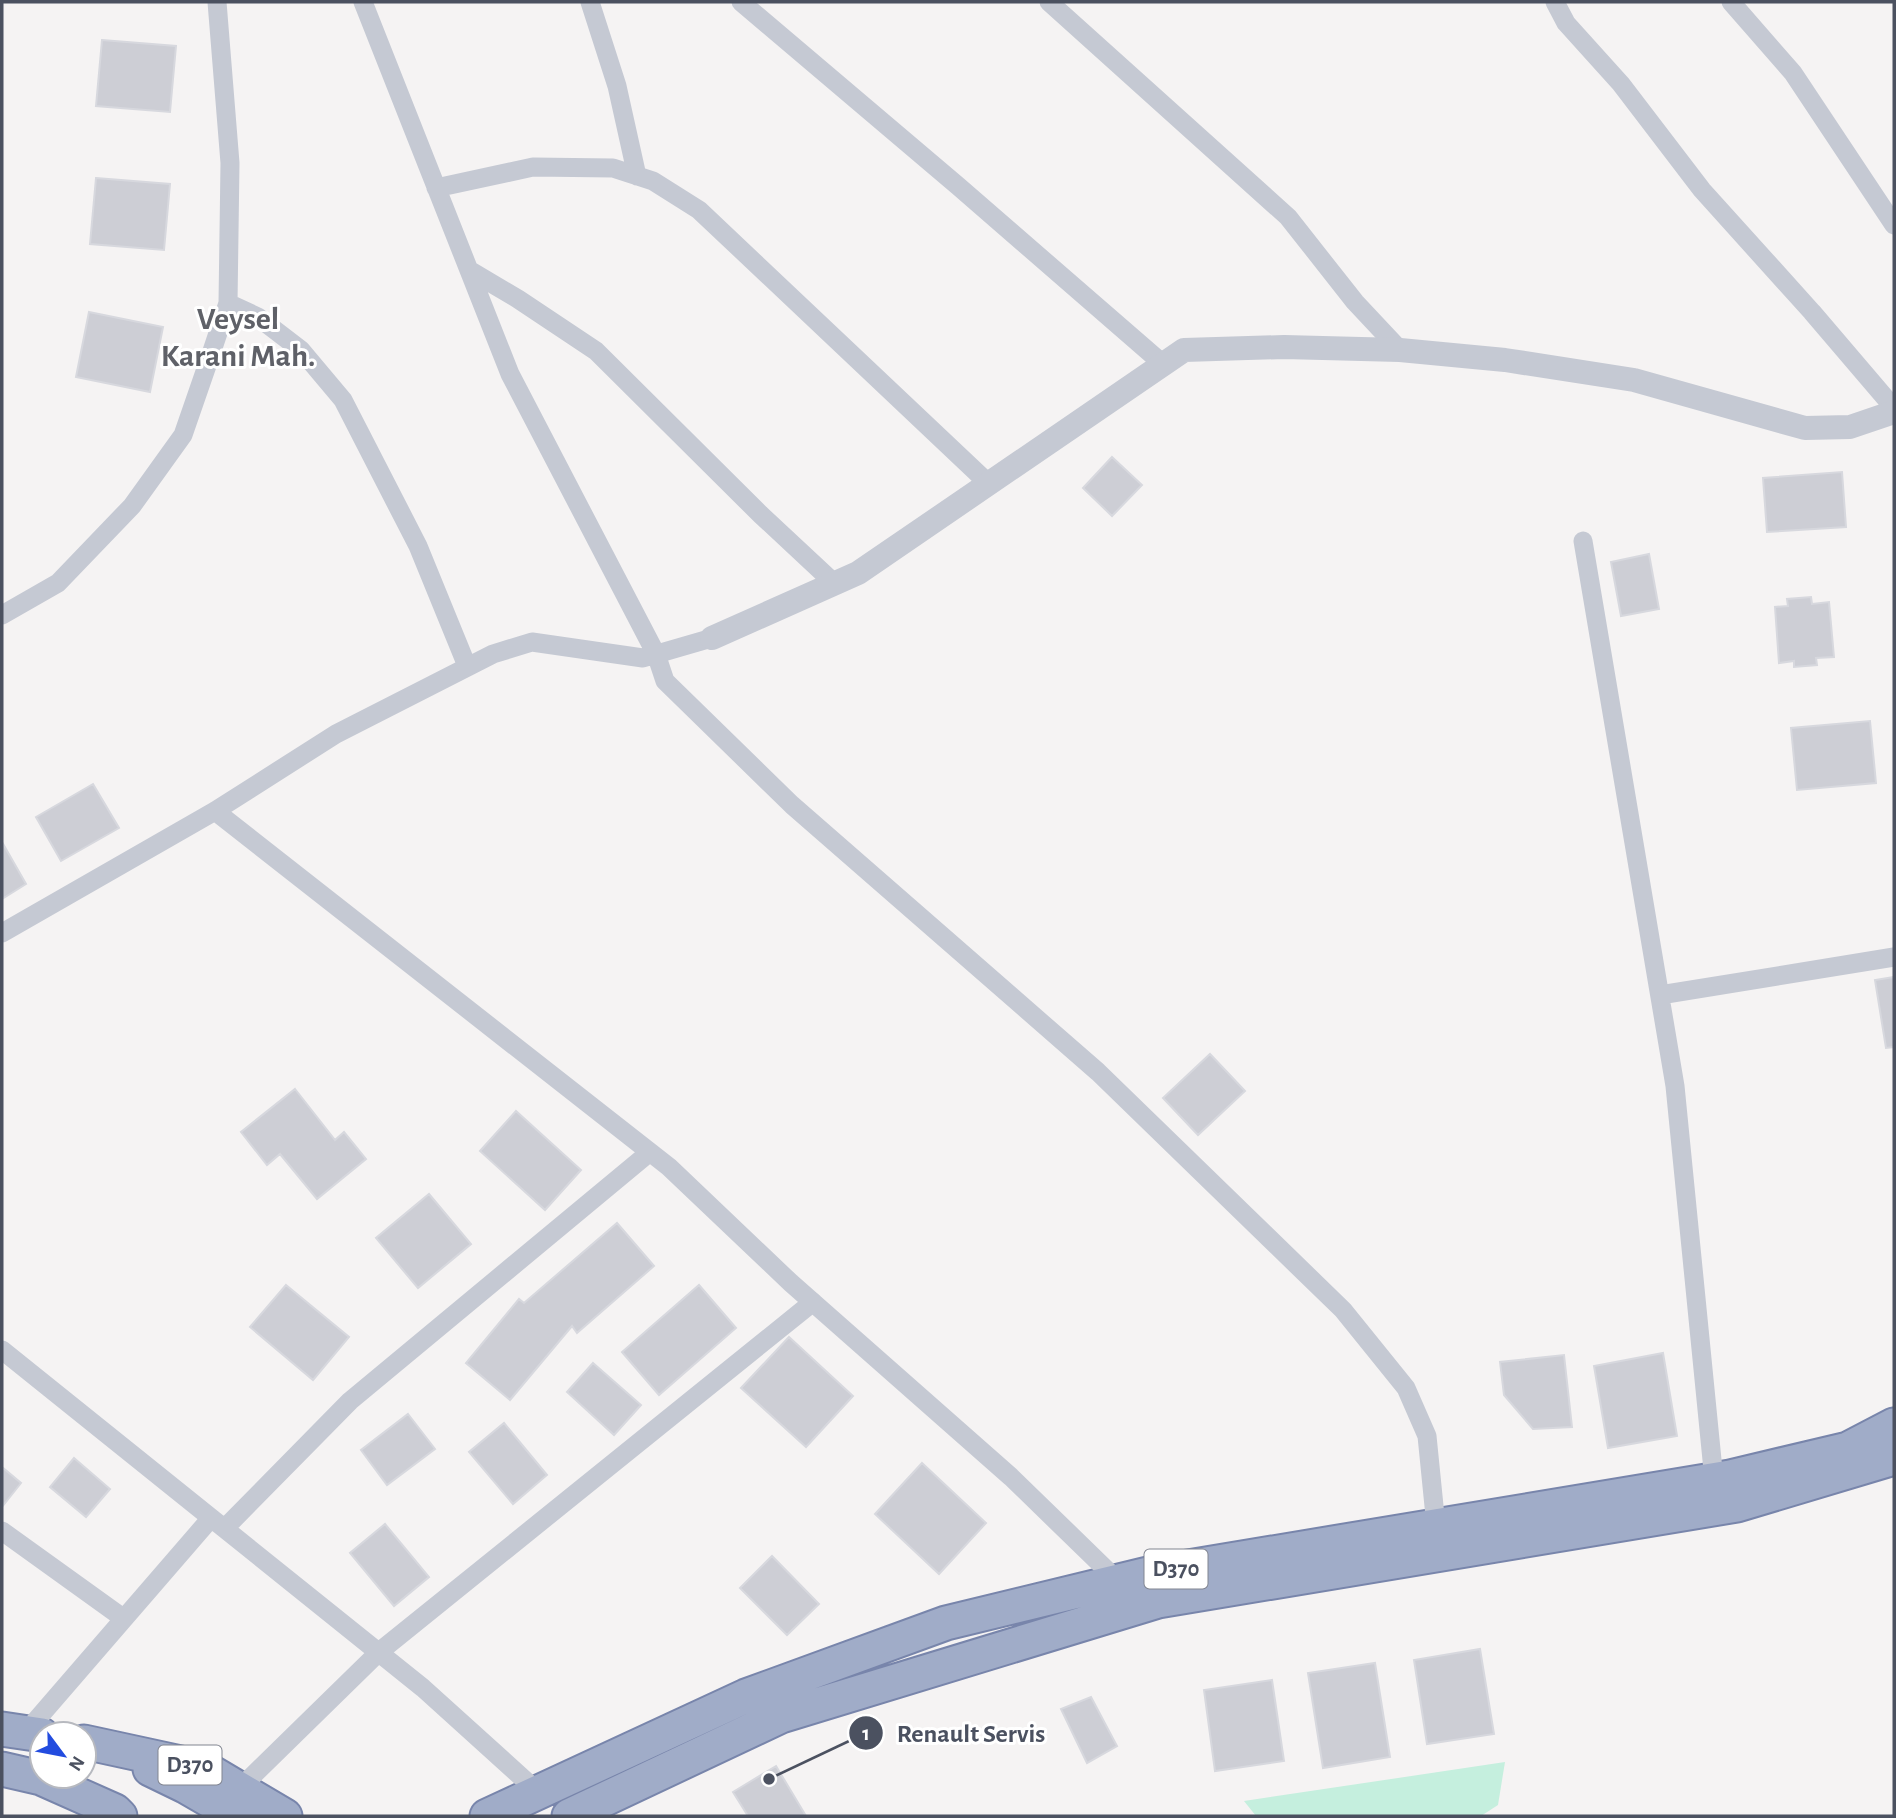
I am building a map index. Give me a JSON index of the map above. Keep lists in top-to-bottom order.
{
  "streets": {
    "highway": ["D370"]
  },
  "districts": ["Veysel Karani Mah."],
  "places": ["Renault Servis"],
  "north": "bottom right"
}
